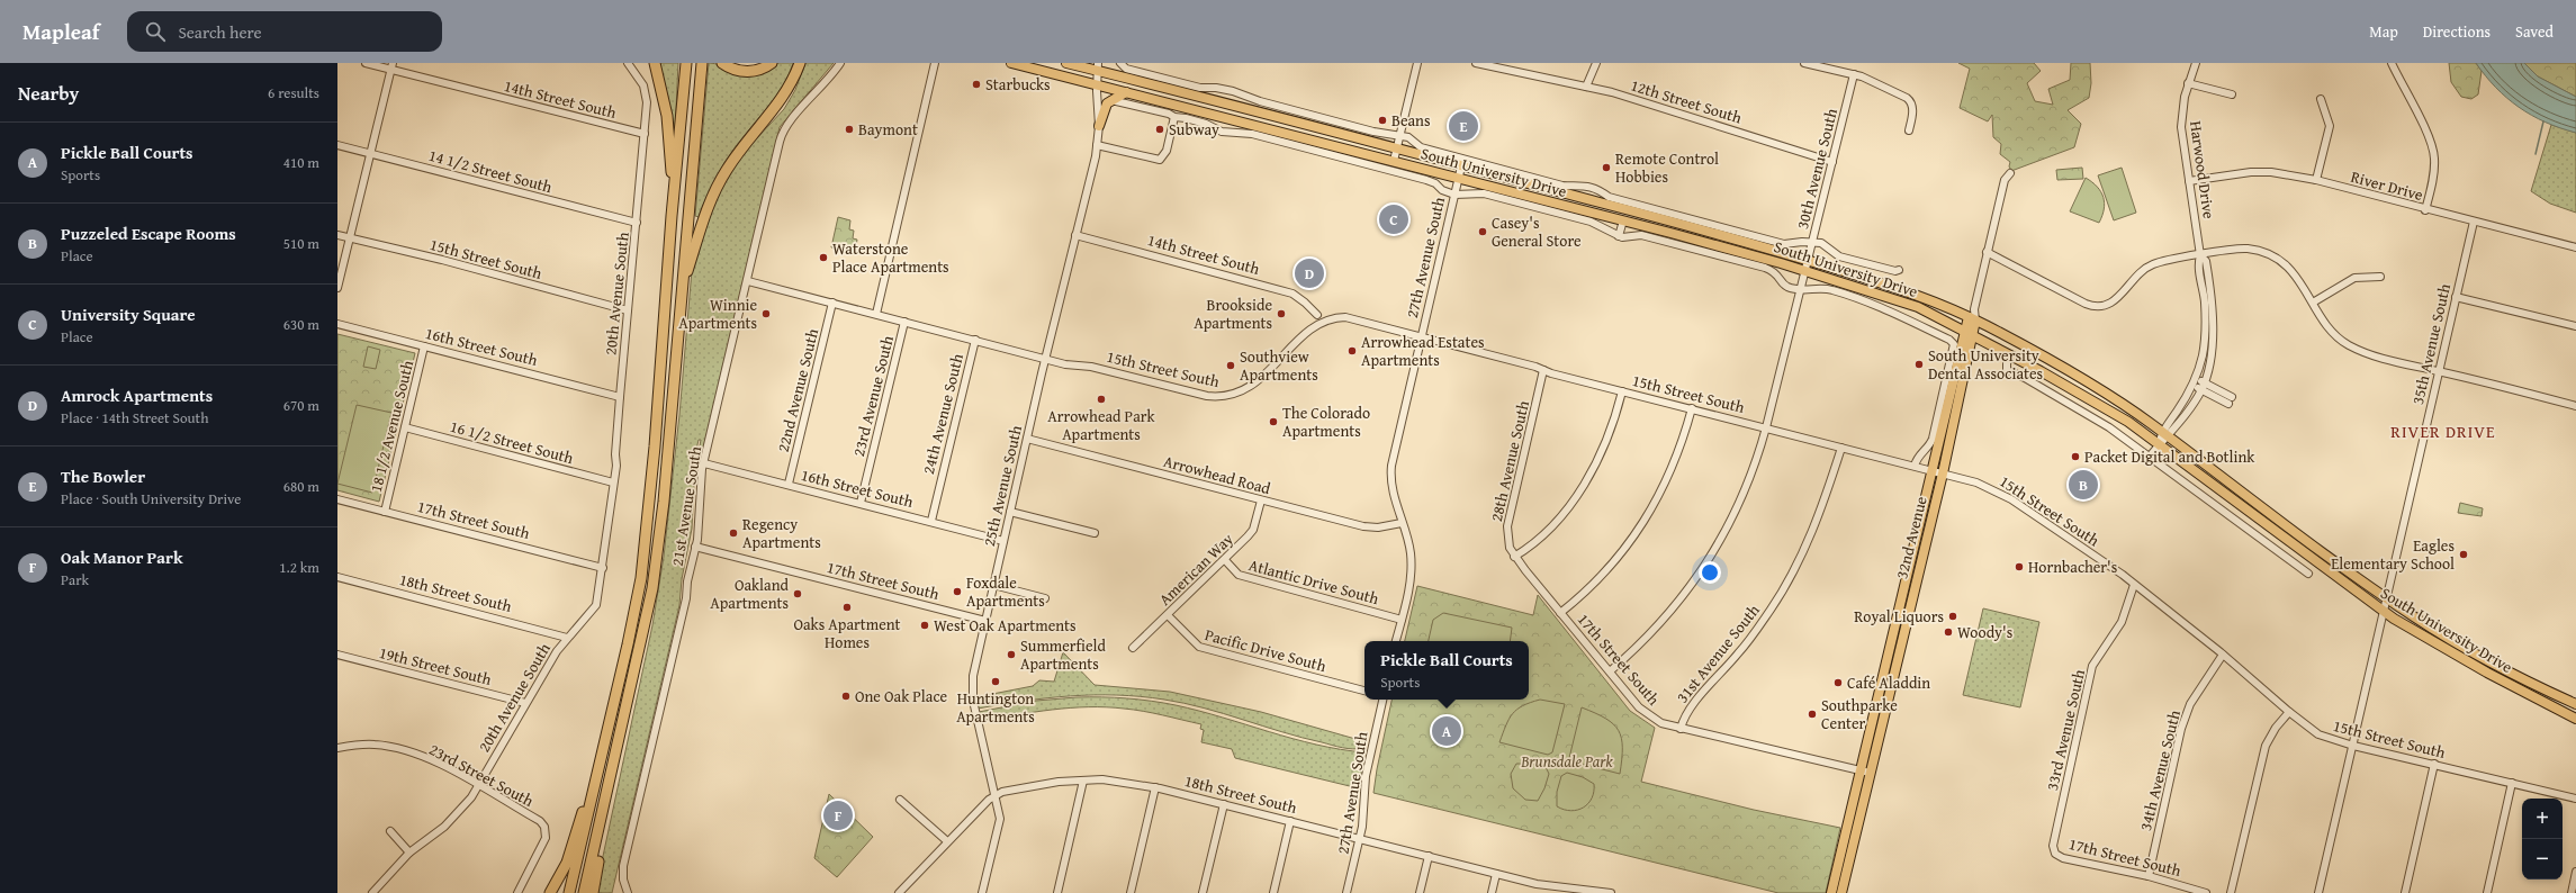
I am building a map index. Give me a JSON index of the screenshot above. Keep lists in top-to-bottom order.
{
  "streets": {
    "main road": ["South University Drive", "32nd Avenue"],
    "street": [
      "14th Street South",
      "12th Street South",
      "30th Avenue South",
      "Harwood Drive",
      "14 1/2 Street South",
      "River Drive",
      "27th Avenue South",
      "15th Street South",
      "20th Avenue South",
      "35th Avenue South",
      "16th Street South",
      "22nd Avenue South",
      "23rd Avenue South",
      "24th Avenue South",
      "18 1/2 Avenue South",
      "16 1/2 Street South",
      "28th Avenue South",
      "Arrowhead Road",
      "25th Avenue South",
      "21st Avenue South",
      "17th Street South",
      "American Way",
      "Atlantic Drive South",
      "18th Street South",
      "Pacific Drive South",
      "31st Avenue South",
      "19th Street South",
      "33rd Avenue South",
      "34th Avenue South",
      "23rd Street South"
    ]
  },
  "crossings": [
    ["14th Street South", "20th Avenue South"],
    ["14th Street South", "25th Avenue South"],
    ["12th Street South", "30th Avenue South"],
    ["30th Avenue South", "South University Drive"],
    ["30th Avenue South", "15th Street South"],
    ["30th Avenue South", "17th Street South"],
    ["Harwood Drive", "South University Drive"],
    ["Harwood Drive", "River Drive"],
    ["14 1/2 Street South", "20th Avenue South"],
    ["South University Drive", "27th Avenue South"],
    ["South University Drive", "35th Avenue South"],
    ["South University Drive", "25th Avenue South"],
    ["South University Drive", "32nd Avenue"],
    ["River Drive", "35th Avenue South"],
    ["27th Avenue South", "15th Street South"],
    ["27th Avenue South", "Arrowhead Road"],
    ["27th Avenue South", "Atlantic Drive South"],
    ["27th Avenue South", "18th Street South"],
    ["15th Street South", "20th Avenue South"],
    ["15th Street South", "35th Avenue South"],
    ["15th Street South", "22nd Avenue South"],
    ["15th Street South", "23rd Avenue South"],
    ["15th Street South", "24th Avenue South"],
    ["15th Street South", "28th Avenue South"],
    ["15th Street South", "25th Avenue South"],
    ["15th Street South", "21st Avenue South"],
    ["15th Street South", "32nd Avenue"],
    ["15th Street South", "31st Avenue South"],
    ["15th Street South", "33rd Avenue South"],
    ["15th Street South", "34th Avenue South"],
    ["20th Avenue South", "16th Street South"],
    ["20th Avenue South", "16 1/2 Street South"],
    ["20th Avenue South", "17th Street South"],
    ["20th Avenue South", "18th Street South"],
    ["20th Avenue South", "19th Street South"],
    ["20th Avenue South", "23rd Street South"],
    ["16th Street South", "22nd Avenue South"],
    ["16th Street South", "23rd Avenue South"],
    ["16th Street South", "24th Avenue South"],
    ["16th Street South", "18 1/2 Avenue South"],
    ["16th Street South", "25th Avenue South"],
    ["16th Street South", "21st Avenue South"],
    ["18 1/2 Avenue South", "16 1/2 Street South"],
    ["18 1/2 Avenue South", "17th Street South"],
    ["28th Avenue South", "17th Street South"],
    ["Arrowhead Road", "25th Avenue South"],
    ["Arrowhead Road", "American Way"],
    ["25th Avenue South", "17th Street South"],
    ["25th Avenue South", "18th Street South"],
    ["21st Avenue South", "17th Street South"],
    ["17th Street South", "32nd Avenue"],
    ["17th Street South", "31st Avenue South"],
    ["17th Street South", "33rd Avenue South"],
    ["17th Street South", "34th Avenue South"],
    ["American Way", "Atlantic Drive South"],
    ["American Way", "Pacific Drive South"]
  ],
  "districts": ["RIVER DRIVE"],
  "parks": ["Brunsdale Park"],
  "places": [
    "Starbucks",
    "Beans",
    "Baymont",
    "Subway",
    "Remote Control Hobbies",
    "Casey's General Store",
    "Waterstone Place Apartments",
    "Winnie Apartments",
    "Brookside Apartments",
    "Arrowhead Estates Apartments",
    "South University Dental Associates",
    "Southview Apartments",
    "Arrowhead Park Apartments",
    "The Colorado Apartments",
    "Packet Digital and Botlink",
    "Regency Apartments",
    "Eagles Elementary School",
    "Hornbacher's",
    "Foxdale Apartments",
    "Oakland Apartments",
    "Oaks Apartment Homes",
    "Royal Liquors",
    "West Oak Apartments",
    "Woody's",
    "Summerfield Apartments",
    "Huntington Apartments",
    "Café Aladdin",
    "One Oak Place",
    "Southparke Center"
  ],
  "page": {
    "header": "Mapleaf",
    "search": "Search here",
    "nav": ["Map", "Directions", "Saved"],
    "heading": ["Nearby", "6 results"],
    "pins": [
      "E",
      "C",
      "D",
      "B",
      "A",
      "F"
    ],
    "list": [
      {
        "mark": "A",
        "name": "Pickle Ball Courts",
        "note": "Sports",
        "value": "410 m"
      },
      {
        "mark": "B",
        "name": "Puzzeled Escape Rooms",
        "note": "Place",
        "value": "510 m"
      },
      {
        "mark": "C",
        "name": "University Square",
        "note": "Place",
        "value": "630 m"
      },
      {
        "mark": "D",
        "name": "Amrock Apartments",
        "note": "Place · 14th Street South",
        "value": "670 m"
      },
      {
        "mark": "E",
        "name": "The Bowler",
        "note": "Place · South University Drive",
        "value": "680 m"
      },
      {
        "mark": "F",
        "name": "Oak Manor Park",
        "note": "Park",
        "value": "1.2 km"
      }
    ],
    "popup": ["Pickle Ball Courts", "Sports"],
    "map_buttons": ["+", "−"]
  }
}
